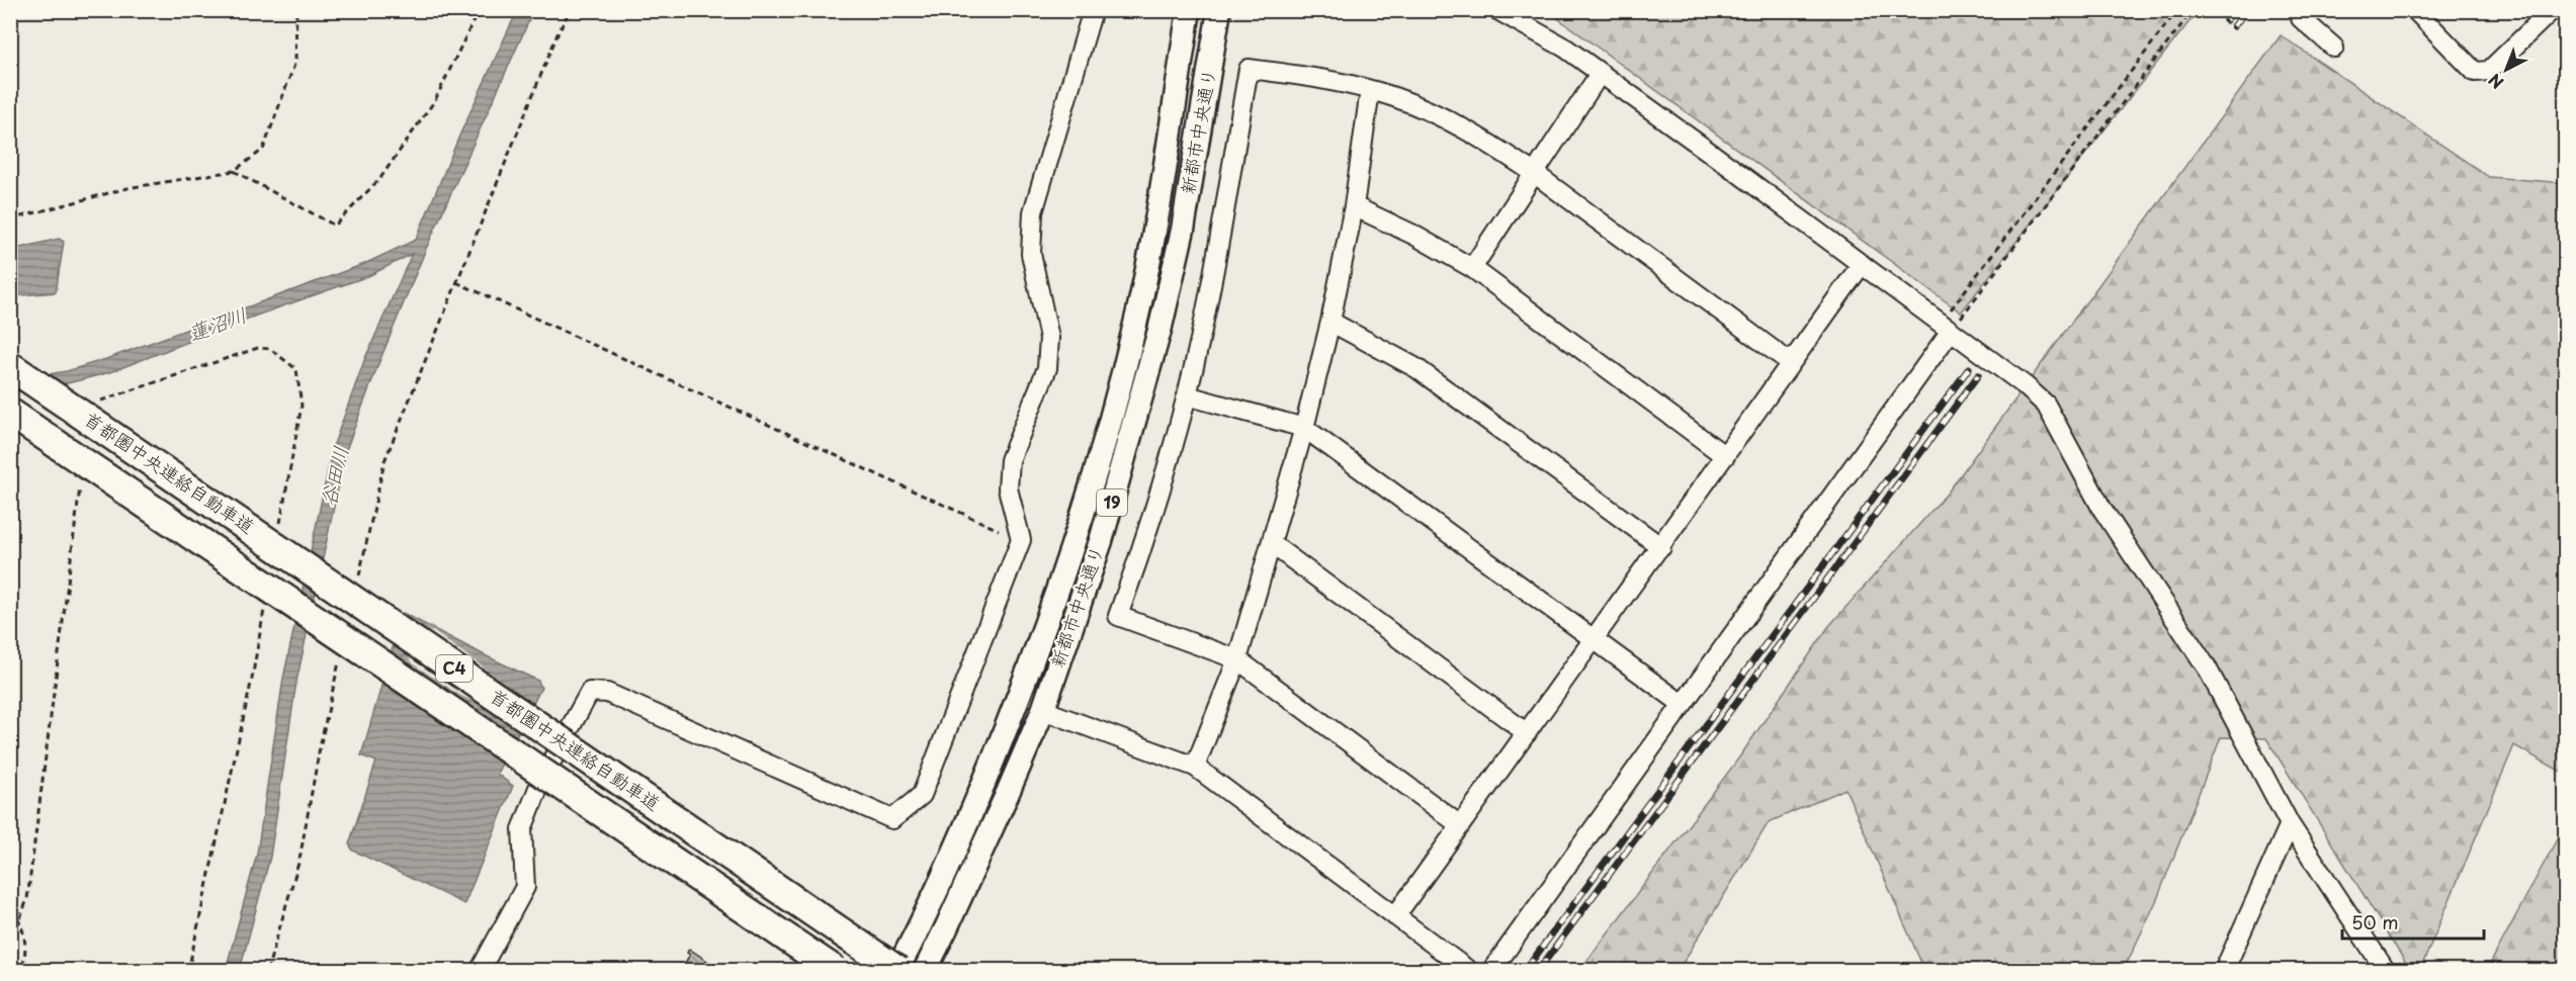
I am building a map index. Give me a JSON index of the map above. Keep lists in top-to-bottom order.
{
  "streets": {
    "highway": ["首都圏中央連絡自動車道", "C4"],
    "main road": ["新都市中央通り", "19"]
  },
  "crossings": [
    ["新都市中央通り", "首都圏中央連絡自動車道"]
  ],
  "water": ["蓮沼川", "谷田川"],
  "scale_bar": "50 m",
  "north": "bottom left"
}
